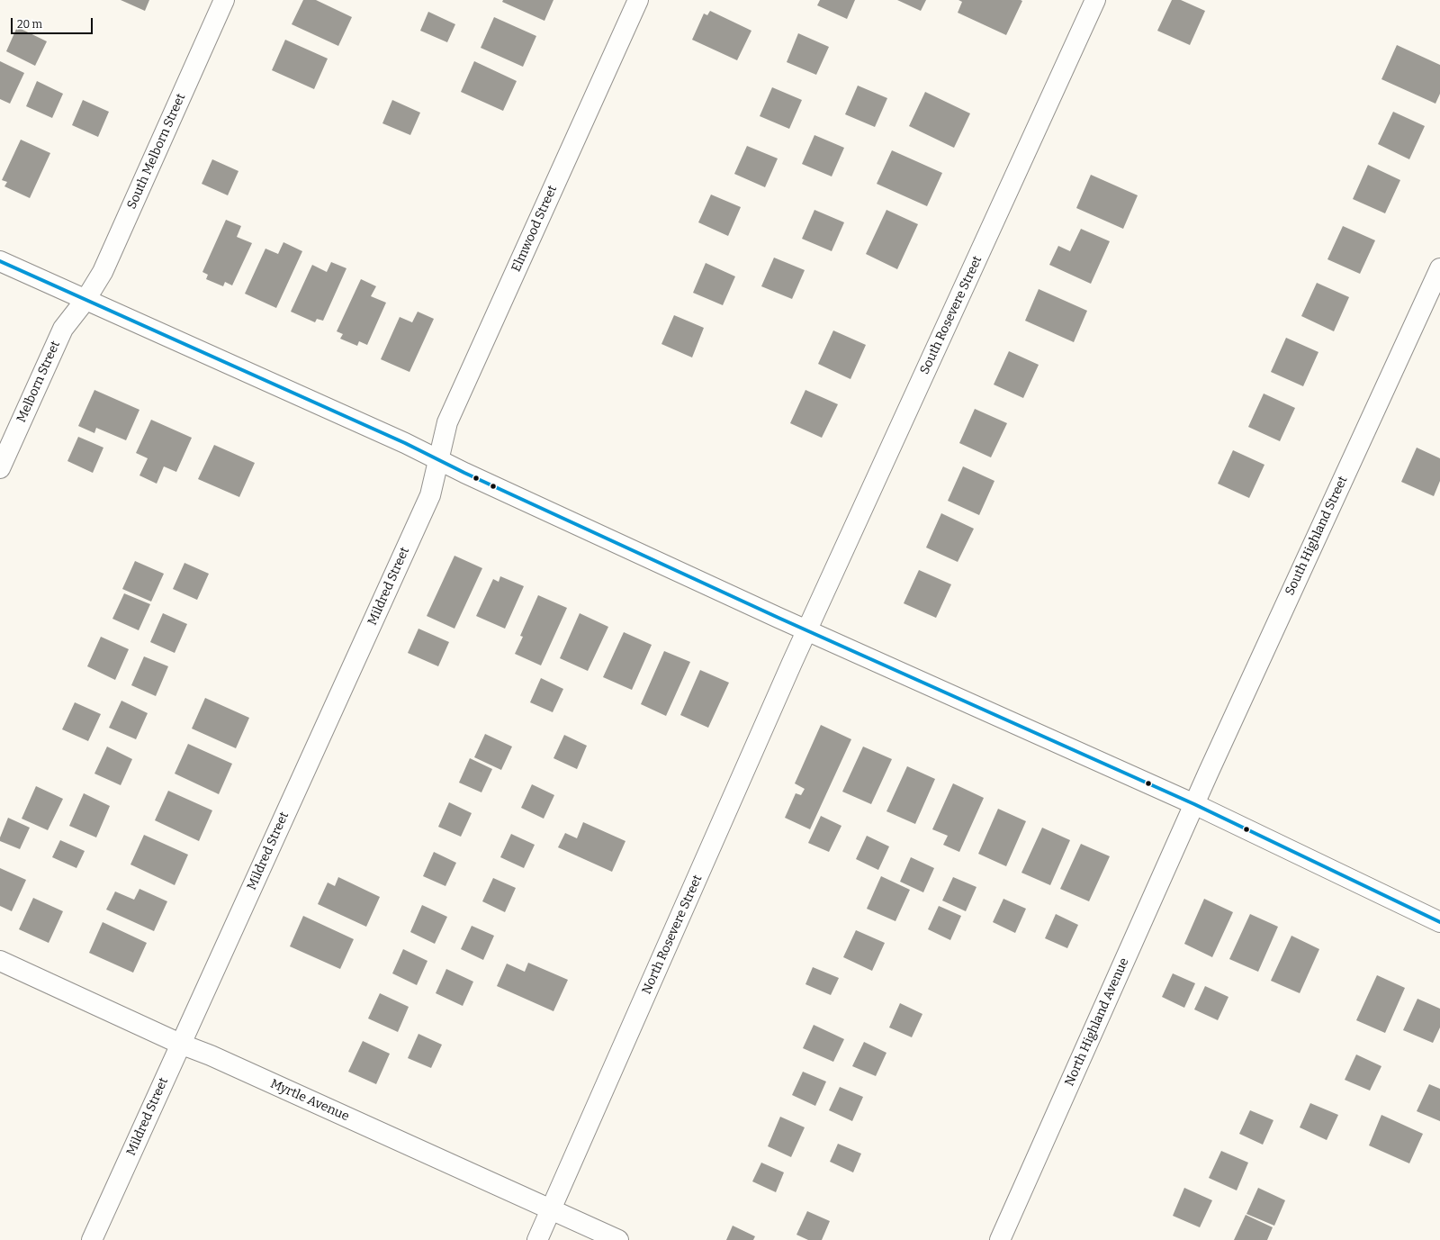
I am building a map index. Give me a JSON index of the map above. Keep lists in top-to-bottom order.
{
  "streets": {
    "street": [
      "South Melborn Street",
      "Elmwood Street",
      "South Rosevere Street",
      "Melborn Street",
      "South Highland Street",
      "Mildred Street",
      "North Rosevere Street",
      "North Highland Avenue",
      "Myrtle Avenue"
    ]
  },
  "crossings": [
    ["South Melborn Street", "Melborn Street"],
    ["Elmwood Street", "Mildred Street"],
    ["South Rosevere Street", "North Rosevere Street"],
    ["South Highland Street", "North Highland Avenue"],
    ["Mildred Street", "Myrtle Avenue"],
    ["North Rosevere Street", "Myrtle Avenue"]
  ],
  "scale_bar": "20 m"
}
